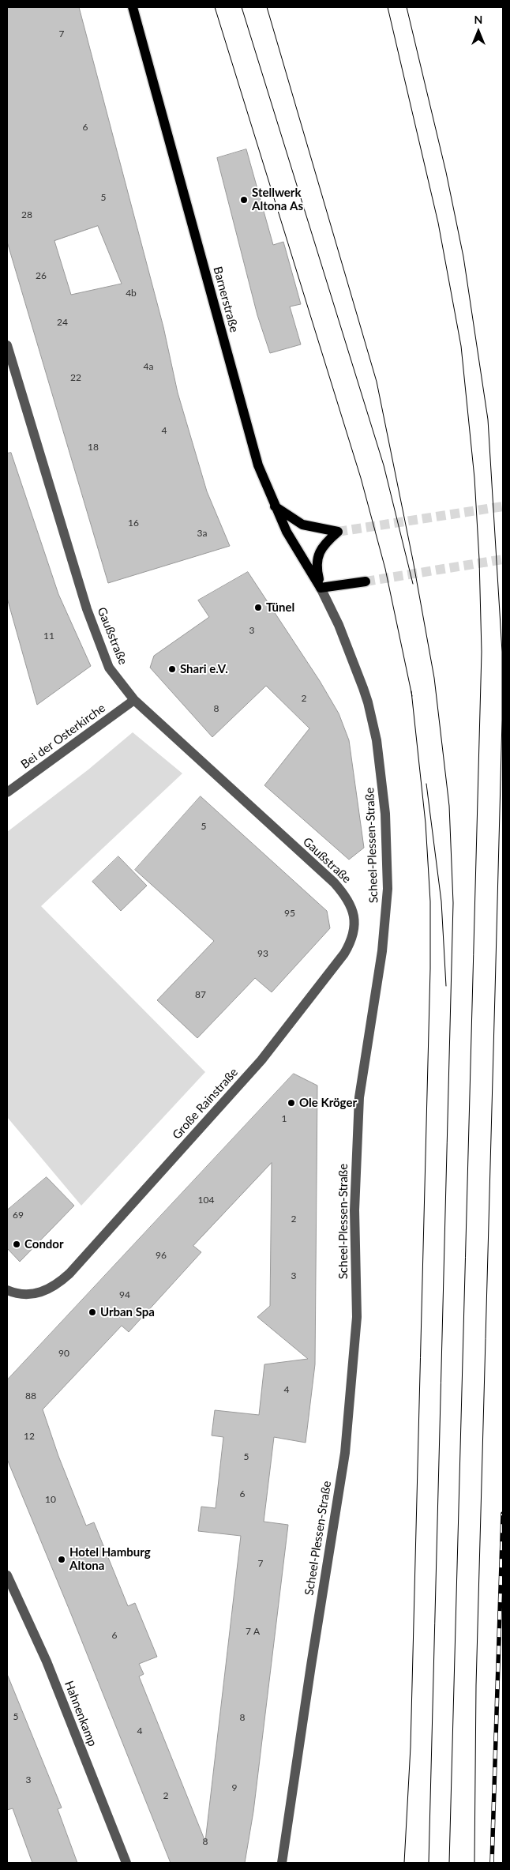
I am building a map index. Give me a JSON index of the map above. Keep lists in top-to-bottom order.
{
  "streets": {
    "main road": ["Barnerstraße"],
    "street": [
      "Gaußstraße",
      "Bei der Osterkirche",
      "Scheel-Plessen-Straße",
      "Große Rainstraße",
      "Hahnenkamp"
    ]
  },
  "crossings": [
    ["Barnerstraße", "Scheel-Plessen-Straße"],
    ["Gaußstraße", "Bei der Osterkirche"],
    ["Gaußstraße", "Große Rainstraße"]
  ],
  "places": [
    "Stellwerk Altona As",
    "Tünel",
    "Shari e.V.",
    "Ole Kröger",
    "Condor",
    "Urban Spa",
    "Hotel Hamburg Altona"
  ],
  "house_numbers": [
    "7",
    "6",
    "5",
    "28",
    "26",
    "4b",
    "24",
    "4a",
    "22",
    "4",
    "18",
    "16",
    "3a",
    "3",
    "11",
    "2",
    "8",
    "5",
    "95",
    "93",
    "87",
    "1",
    "104",
    "69",
    "2",
    "96",
    "3",
    "94",
    "90",
    "4",
    "88",
    "12",
    "5",
    "6",
    "10",
    "7",
    "7 A",
    "6",
    "5",
    "8",
    "4",
    "3",
    "9",
    "2",
    "8"
  ],
  "north": "top"
}
